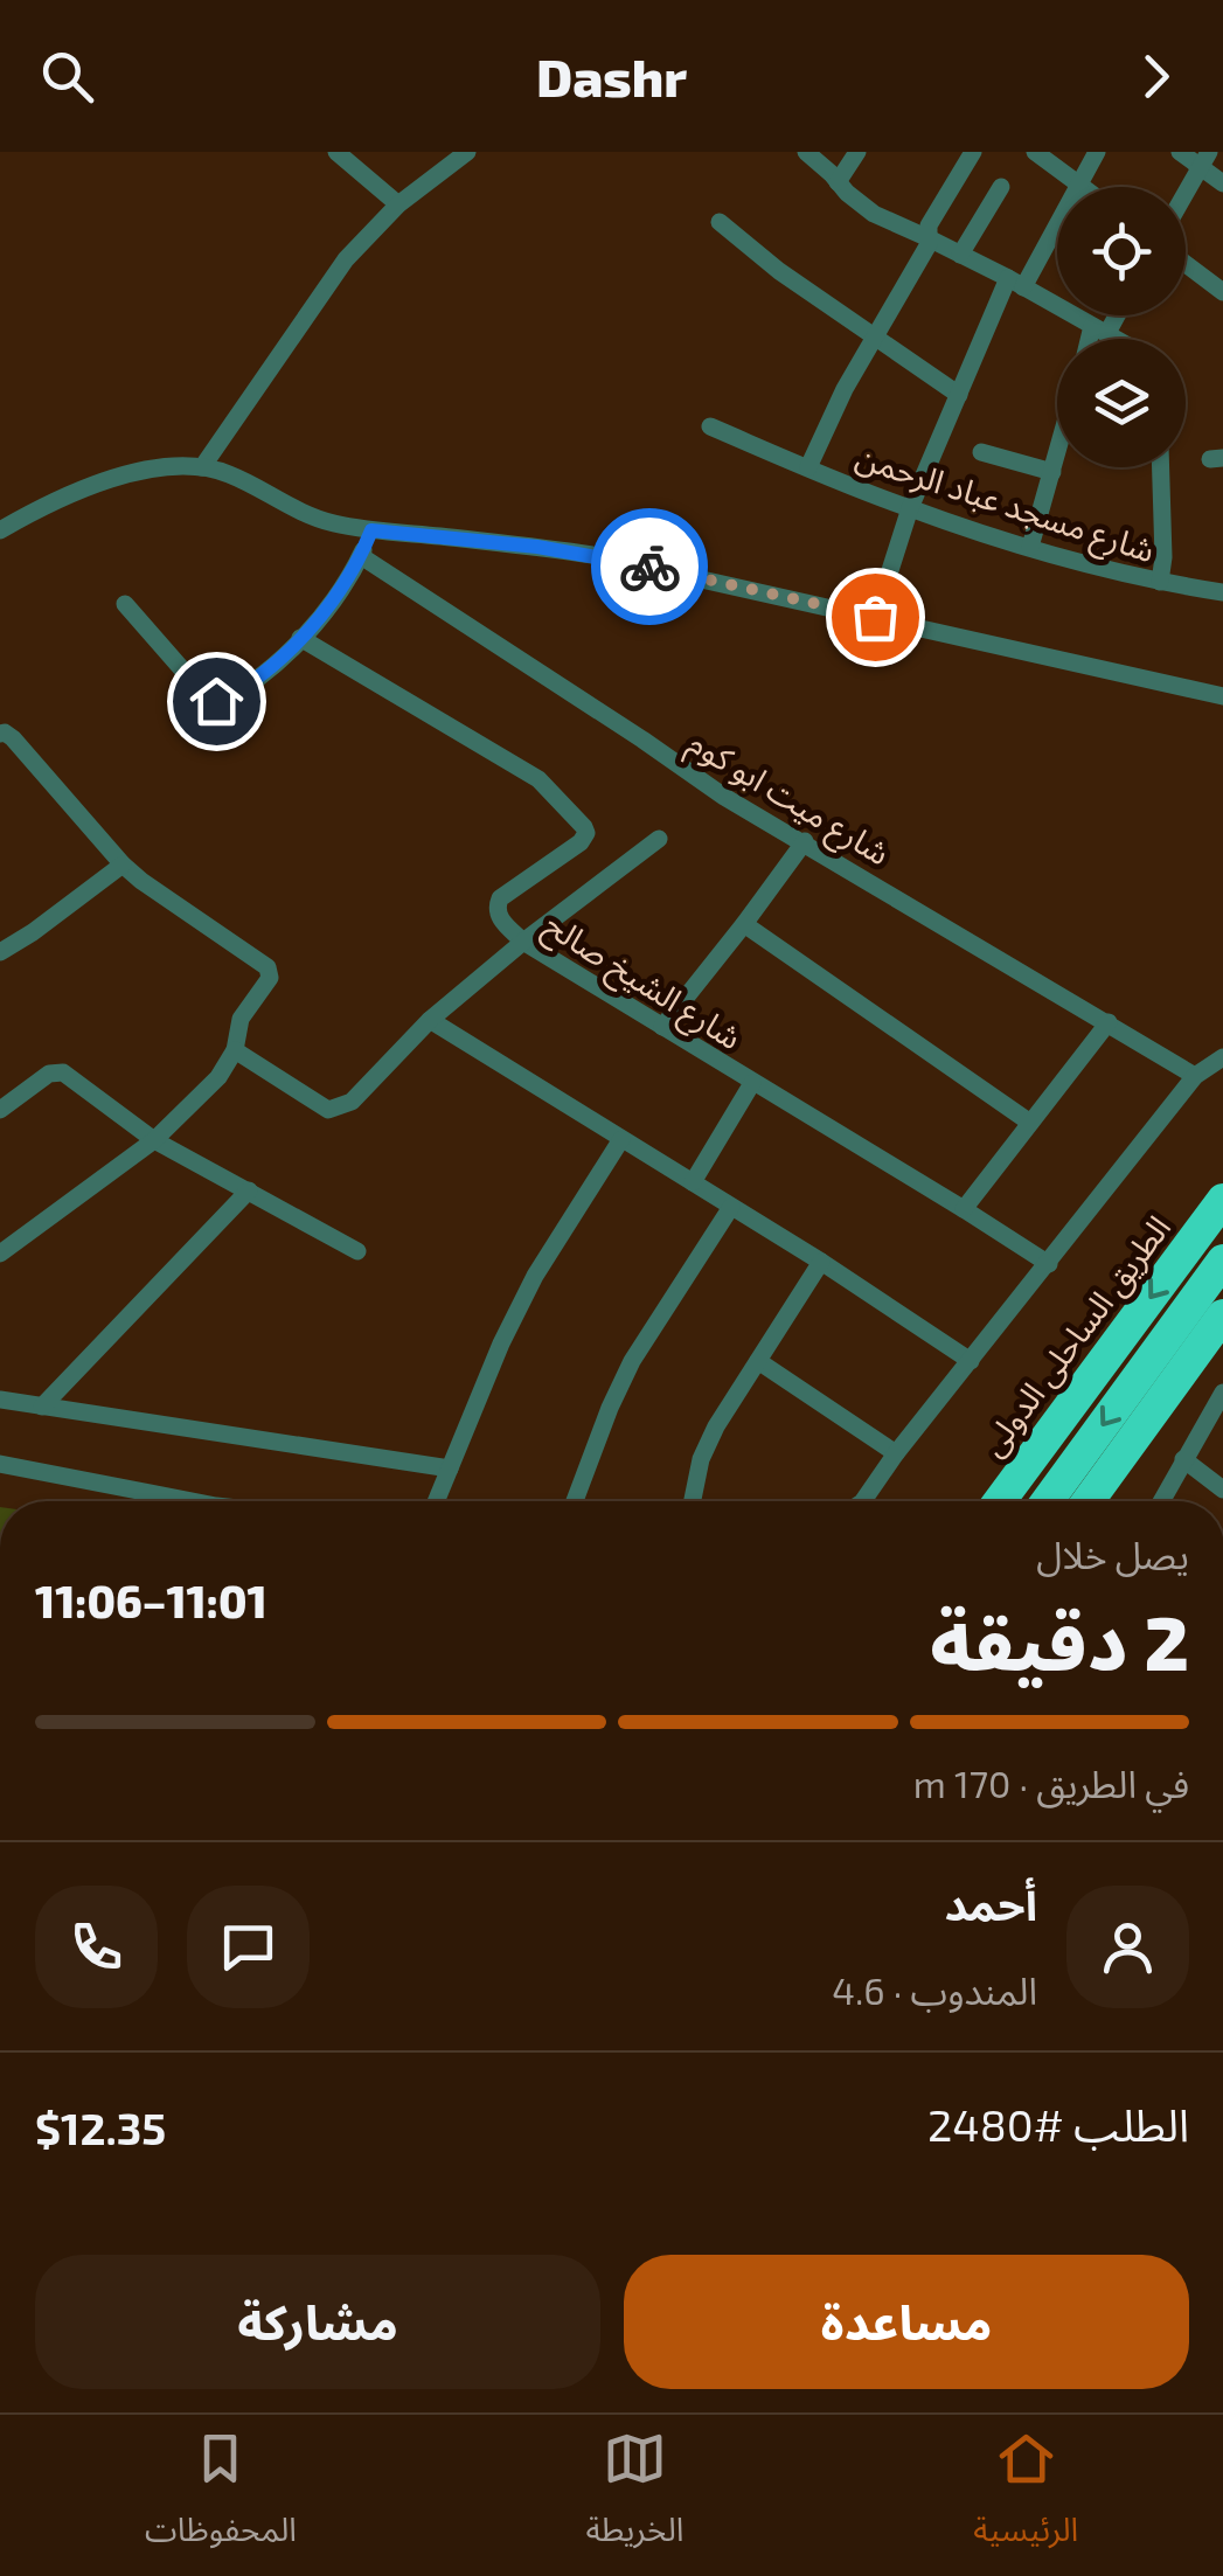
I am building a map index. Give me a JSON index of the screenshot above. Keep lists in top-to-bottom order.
{
  "streets": {
    "highway": ["الطريق الساحلى الدولى"],
    "street": ["شارع مسجد عباد الرحمن", "شارع ميت ابو كوم", "شارع الشيخ صالح"]
  },
  "page": {
    "header": "Dashr",
    "heading": ["2 دقيقة", "يصل خلال", "11:01–11:06"],
    "panel": [
      "أحمد",
      "المندوب · 4.6",
      "الطلب #2480",
      "$12.35"
    ],
    "bar": "في الطريق · 170 m",
    "buttons": ["مساعدة", "مشاركة"],
    "tabs": ["الرئيسية", "الخريطة", "المحفوظات"]
  }
}
